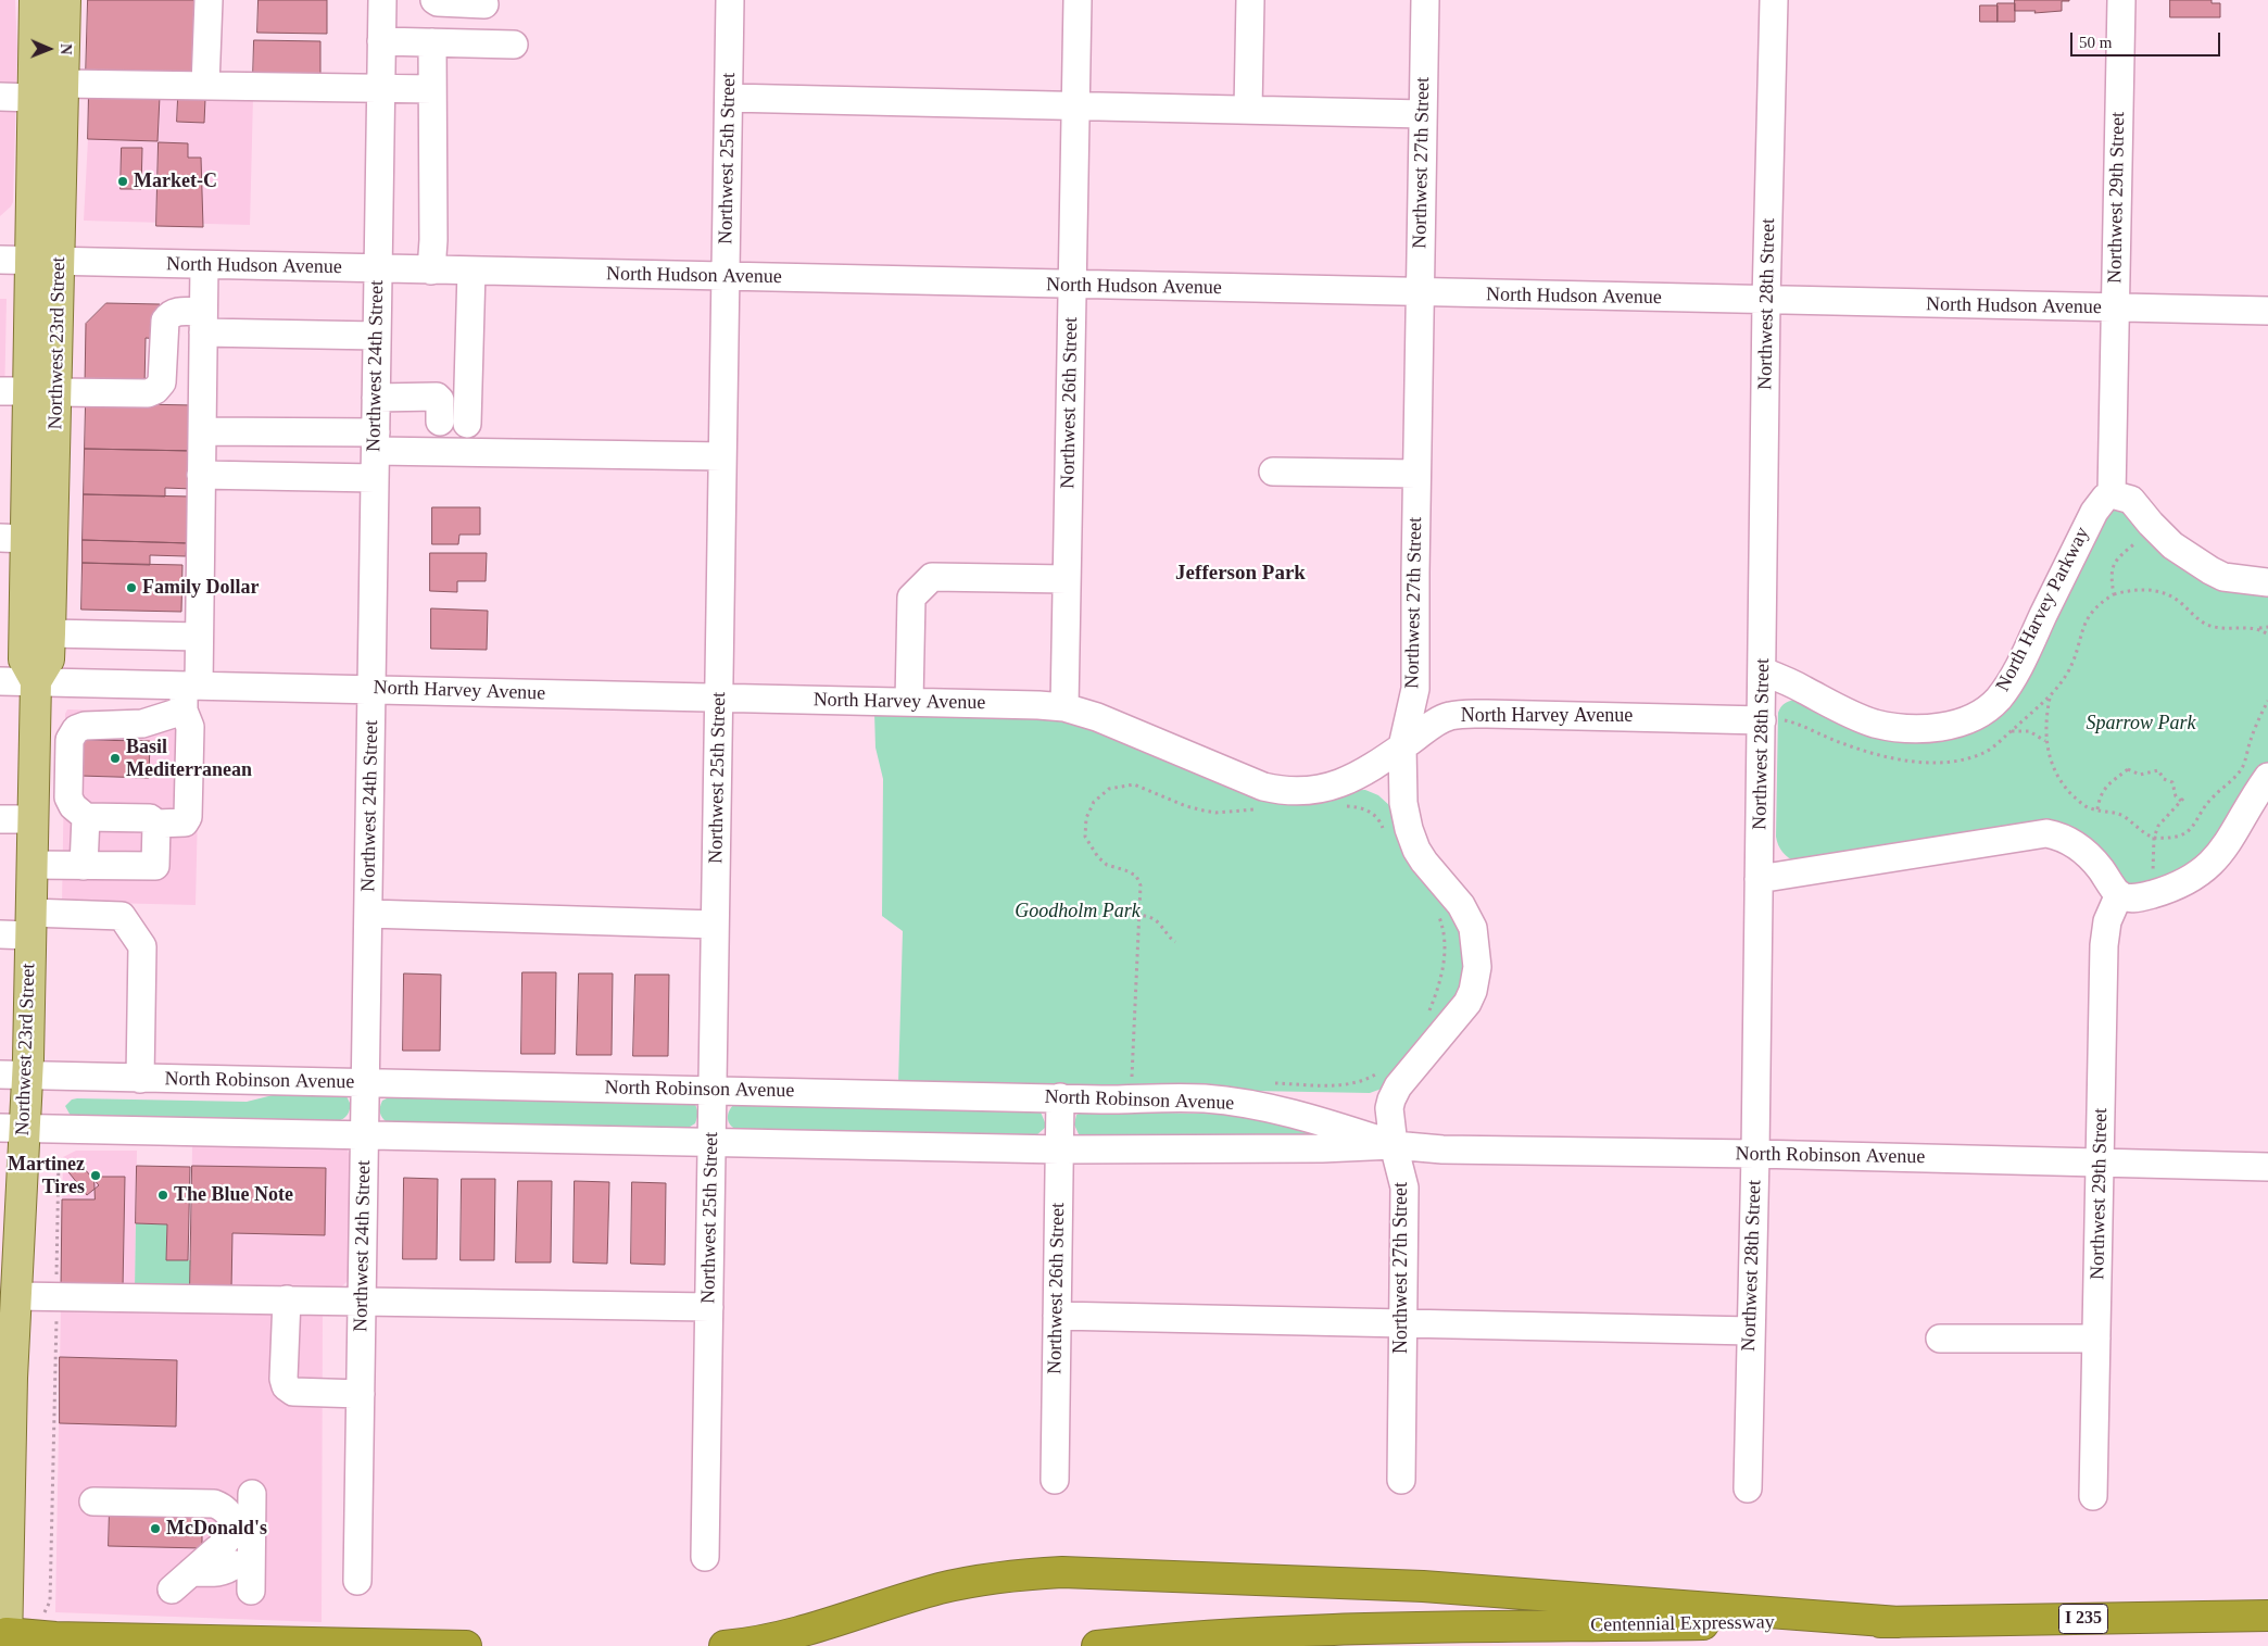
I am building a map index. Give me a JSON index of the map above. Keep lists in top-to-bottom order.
{
  "streets": {
    "highway": ["I 235", "Centennial Expressway"],
    "main road": ["Northwest 23rd Street"],
    "street": [
      "Northwest 25th Street",
      "Northwest 27th Street",
      "Northwest 29th Street",
      "North Hudson Avenue",
      "Northwest 28th Street",
      "Northwest 24th Street",
      "Northwest 26th Street",
      "North Harvey Parkway",
      "North Harvey Avenue",
      "North Robinson Avenue"
    ]
  },
  "crossings": [
    ["Northwest 25th Street", "North Hudson Avenue"],
    ["Northwest 25th Street", "North Harvey Avenue"],
    ["Northwest 25th Street", "North Robinson Avenue"],
    ["Northwest 27th Street", "North Hudson Avenue"],
    ["Northwest 27th Street", "North Harvey Avenue"],
    ["Northwest 27th Street", "North Robinson Avenue"],
    ["Northwest 29th Street", "North Hudson Avenue"],
    ["Northwest 29th Street", "North Harvey Parkway"],
    ["Northwest 29th Street", "North Robinson Avenue"],
    ["North Hudson Avenue", "Northwest 28th Street"],
    ["North Hudson Avenue", "Northwest 23rd Street"],
    ["North Hudson Avenue", "Northwest 24th Street"],
    ["North Hudson Avenue", "Northwest 26th Street"],
    ["Northwest 28th Street", "North Harvey Parkway"],
    ["Northwest 28th Street", "North Harvey Avenue"],
    ["Northwest 28th Street", "North Robinson Avenue"],
    ["Northwest 23rd Street", "North Harvey Avenue"],
    ["Northwest 23rd Street", "North Robinson Avenue"],
    ["Northwest 24th Street", "North Harvey Avenue"],
    ["Northwest 24th Street", "North Robinson Avenue"],
    ["Northwest 26th Street", "North Harvey Avenue"],
    ["Northwest 26th Street", "North Robinson Avenue"]
  ],
  "districts": ["Jefferson Park"],
  "parks": ["Sparrow Park", "Goodholm Park"],
  "places": [
    "Market-C",
    "Family Dollar",
    "Basil Mediterranean",
    "Martinez Tires",
    "The Blue Note",
    "McDonald's"
  ],
  "scale_bar": "50 m",
  "north": "right"
}
